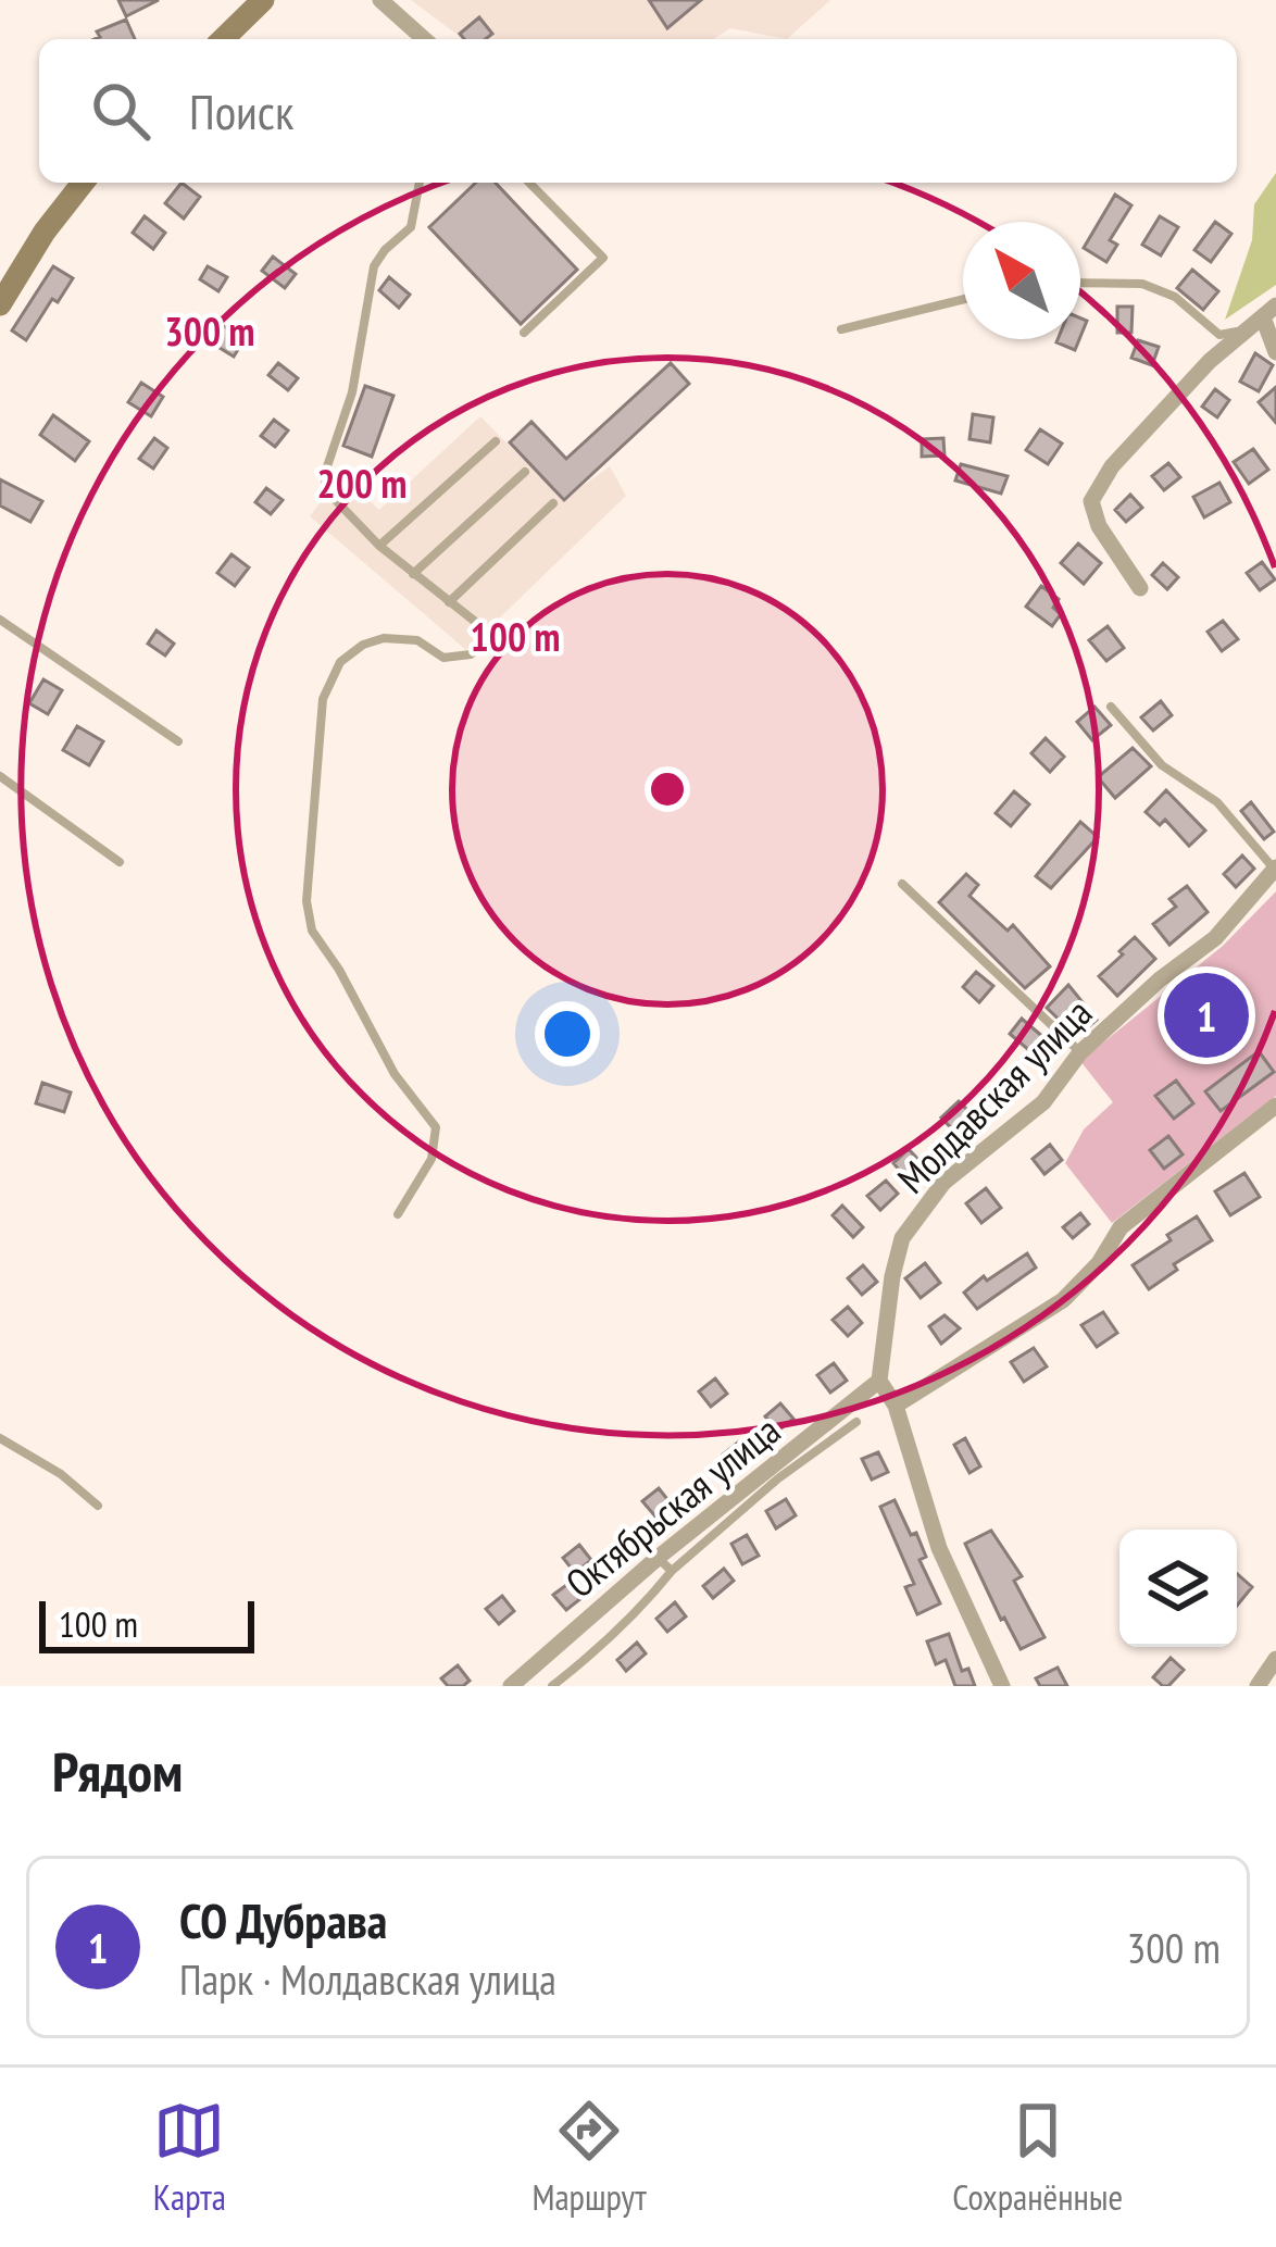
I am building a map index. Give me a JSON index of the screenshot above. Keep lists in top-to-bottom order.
{
  "streets": {
    "street": ["Молдавская улица", "Октябрьская улица"]
  },
  "crossings": [
    ["Молдавская улица", "Октябрьская улица"]
  ],
  "scale_bar": "100 m",
  "north": "top left",
  "page": {
    "search": "Поиск",
    "pins": "1",
    "scale": "100 m",
    "heading": "Рядом",
    "list": [
      {
        "mark": "1",
        "name": "СО Дубрава",
        "note": "Парк · Молдавская улица",
        "value": "300 m"
      }
    ],
    "nav": ["Карта", "Маршрут", "Сохранённые"]
  },
  "rings": ["300 m", "200 m", "100 m"]
}
